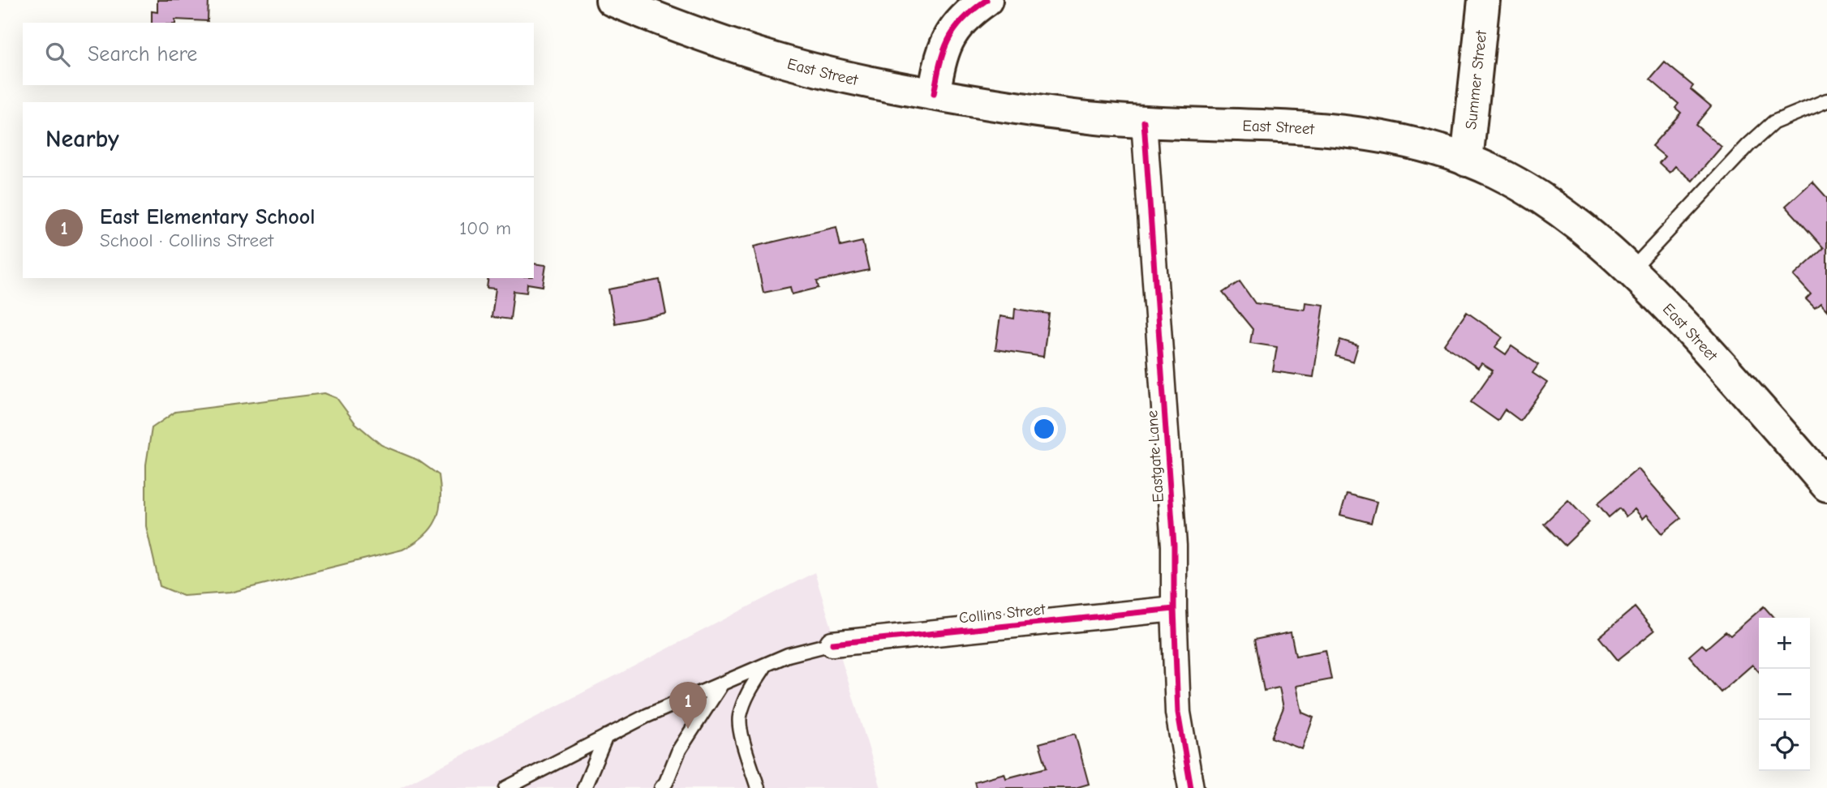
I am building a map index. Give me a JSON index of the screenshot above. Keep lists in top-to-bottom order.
{
  "streets": {
    "main road": ["East Street", "Summer Street"],
    "street": ["Eastgate Lane", "Collins Street"]
  },
  "crossings": [
    ["East Street", "Summer Street"],
    ["East Street", "Eastgate Lane"],
    ["Eastgate Lane", "Collins Street"]
  ],
  "page": {
    "search": "Search here",
    "heading": "Nearby",
    "list": [
      {
        "mark": "1",
        "name": "East Elementary School",
        "note": "School · Collins Street",
        "value": "100 m"
      }
    ],
    "map_buttons": ["+", "−"],
    "pins": "1"
  }
}
